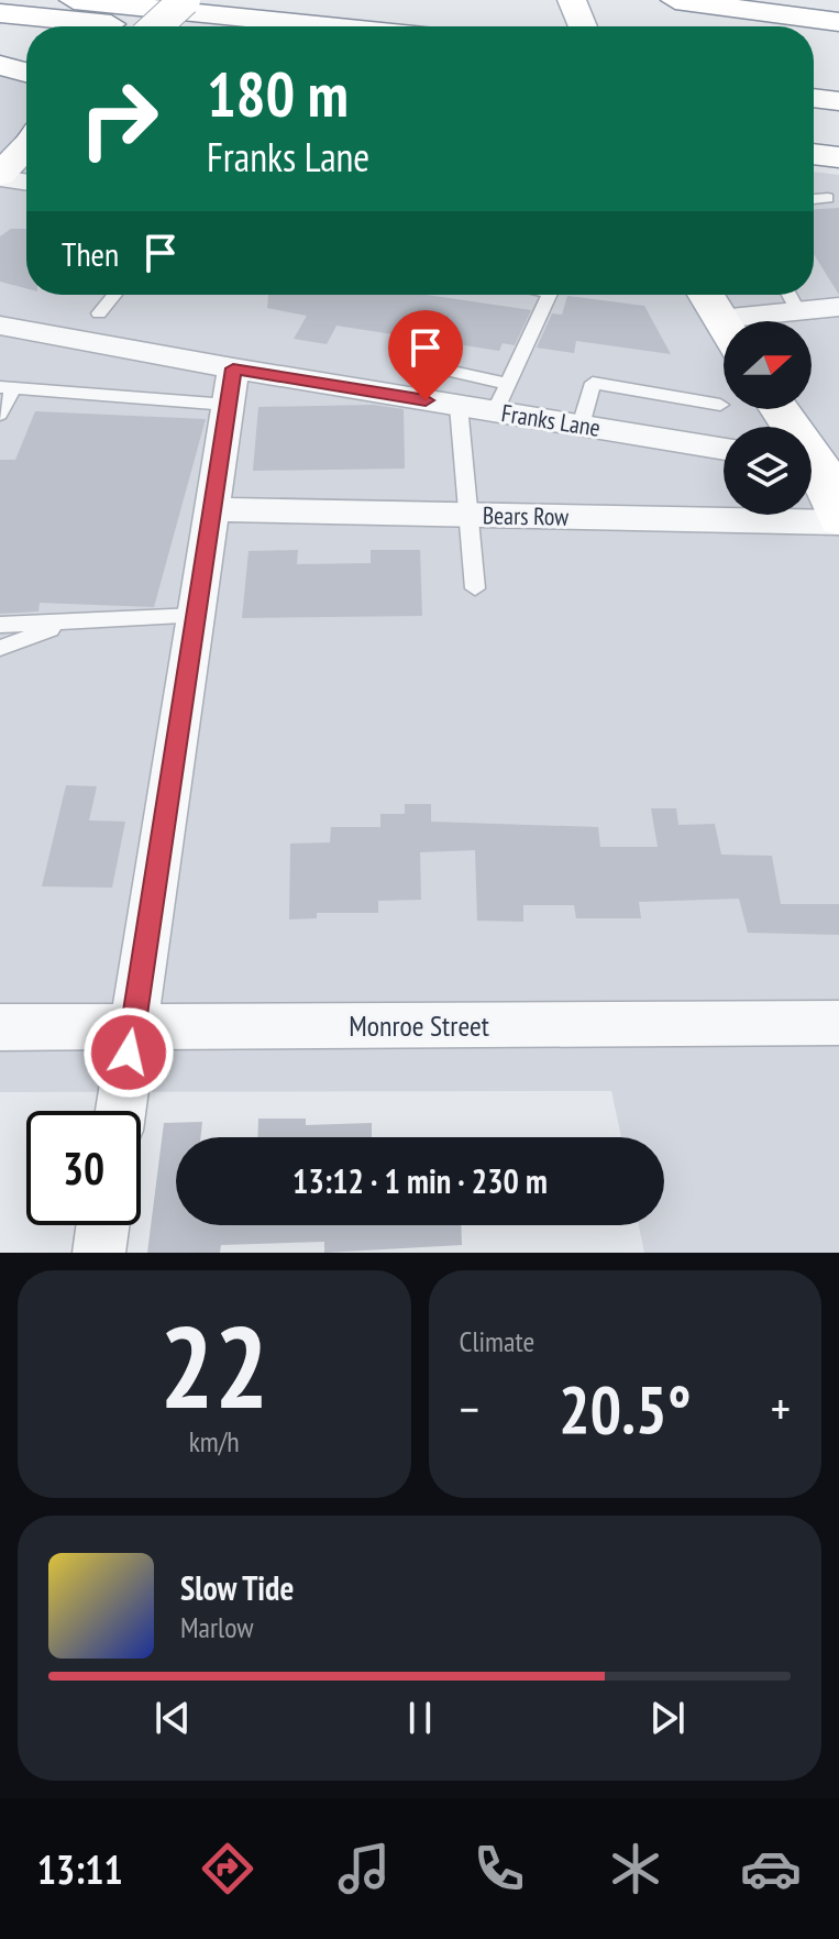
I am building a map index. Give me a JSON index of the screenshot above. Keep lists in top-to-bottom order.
{
  "streets": {
    "street": ["Franks Lane", "Bears Row", "Monroe Street"]
  },
  "north": "right",
  "page": {
    "turn": ["180 m", "Franks Lane"],
    "then": "Then",
    "limit": "30",
    "trip": "13:12 · 1 min · 230 m",
    "tile": [
      ["22", "km/h"],
      "Climate"
    ],
    "heat": ["−", "20.5°", "+"],
    "song": ["Slow Tide", "Marlow"],
    "tabs": "13:11"
  }
}
